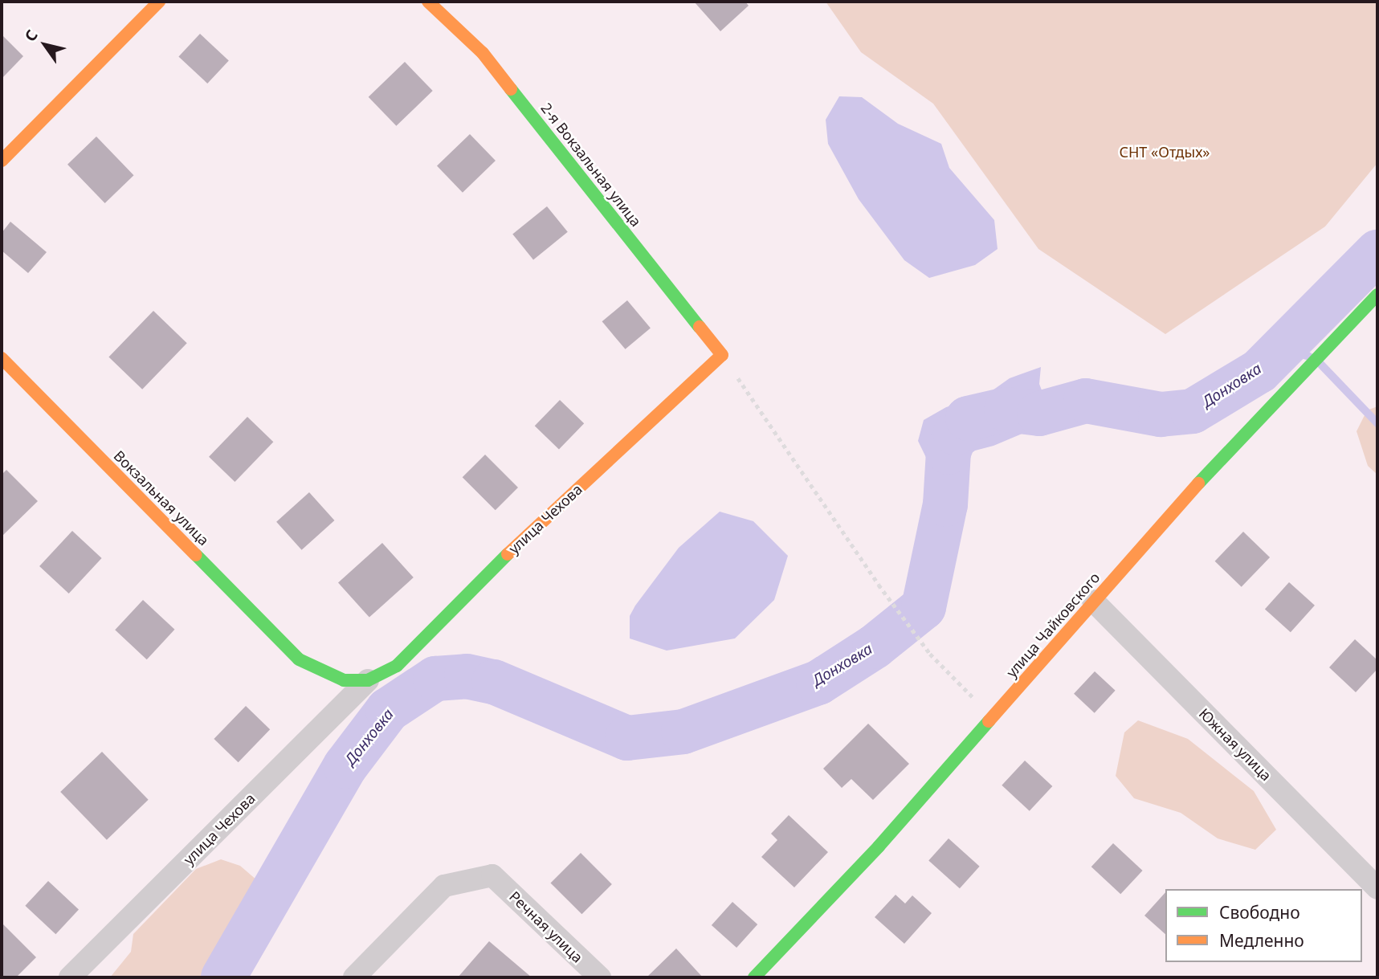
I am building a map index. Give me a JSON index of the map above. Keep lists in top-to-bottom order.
{
  "streets": {
    "street": [
      "2-я Вокзальная улица",
      "Вокзальная улица",
      "улица Чехова",
      "улица Чайковского",
      "Южная улица",
      "Речная улица"
    ]
  },
  "crossings": [
    ["2-я Вокзальная улица", "улица Чехова"],
    ["Вокзальная улица", "улица Чехова"],
    ["улица Чайковского", "Южная улица"]
  ],
  "water": ["Донховка"],
  "parks": ["СНТ «Отдых»"],
  "legend": ["Свободно", "Медленно"],
  "north": "top left"
}
